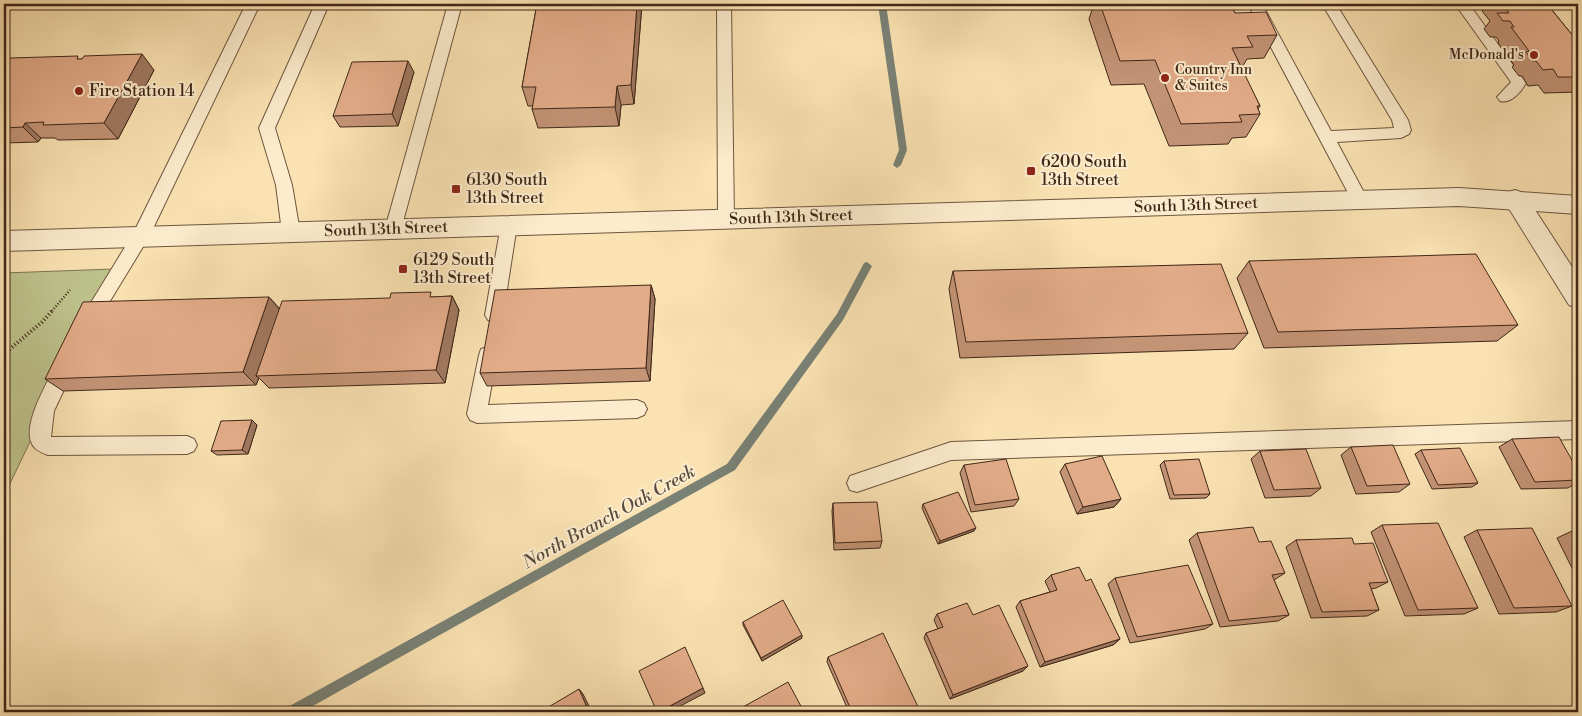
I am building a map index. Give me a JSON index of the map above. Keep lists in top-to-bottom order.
{
  "streets": {
    "street": ["South 13th Street"]
  },
  "water": ["North Branch Oak Creek"],
  "places": {
    "other": ["McDonald's", "Country Inn & Suites", "Fire Station 14"],
    "transit": ["6200 South 13th Street", "6130 South 13th Street", "6129 South 13th Street"]
  }
}
